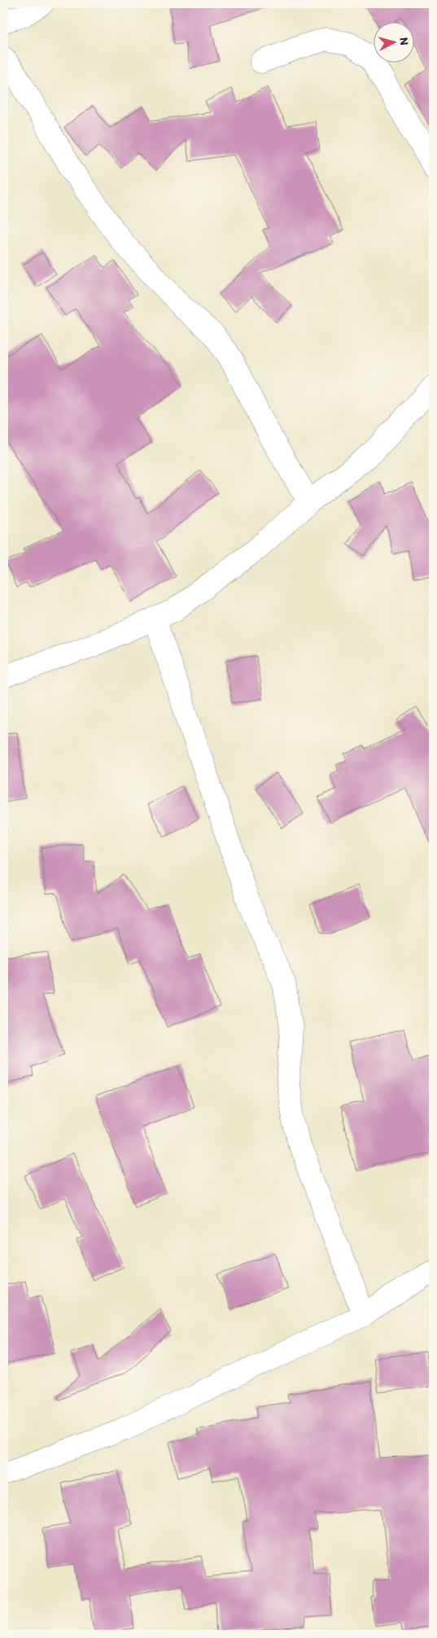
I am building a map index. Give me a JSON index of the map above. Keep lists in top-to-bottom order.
{
  "north": "right"
}
